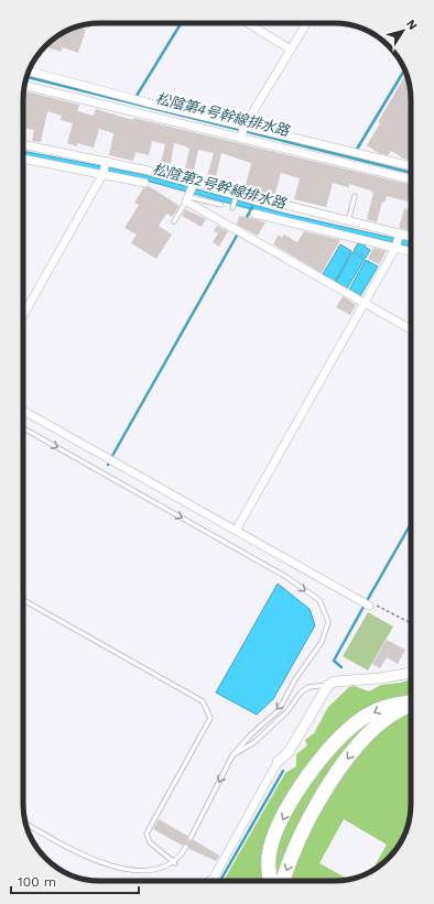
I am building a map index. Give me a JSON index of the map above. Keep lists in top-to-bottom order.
{
  "water": ["松陰第4号幹線排水路", "松陰第2号幹線排水路"],
  "scale_bar": "100 m",
  "north": "top right"
}
